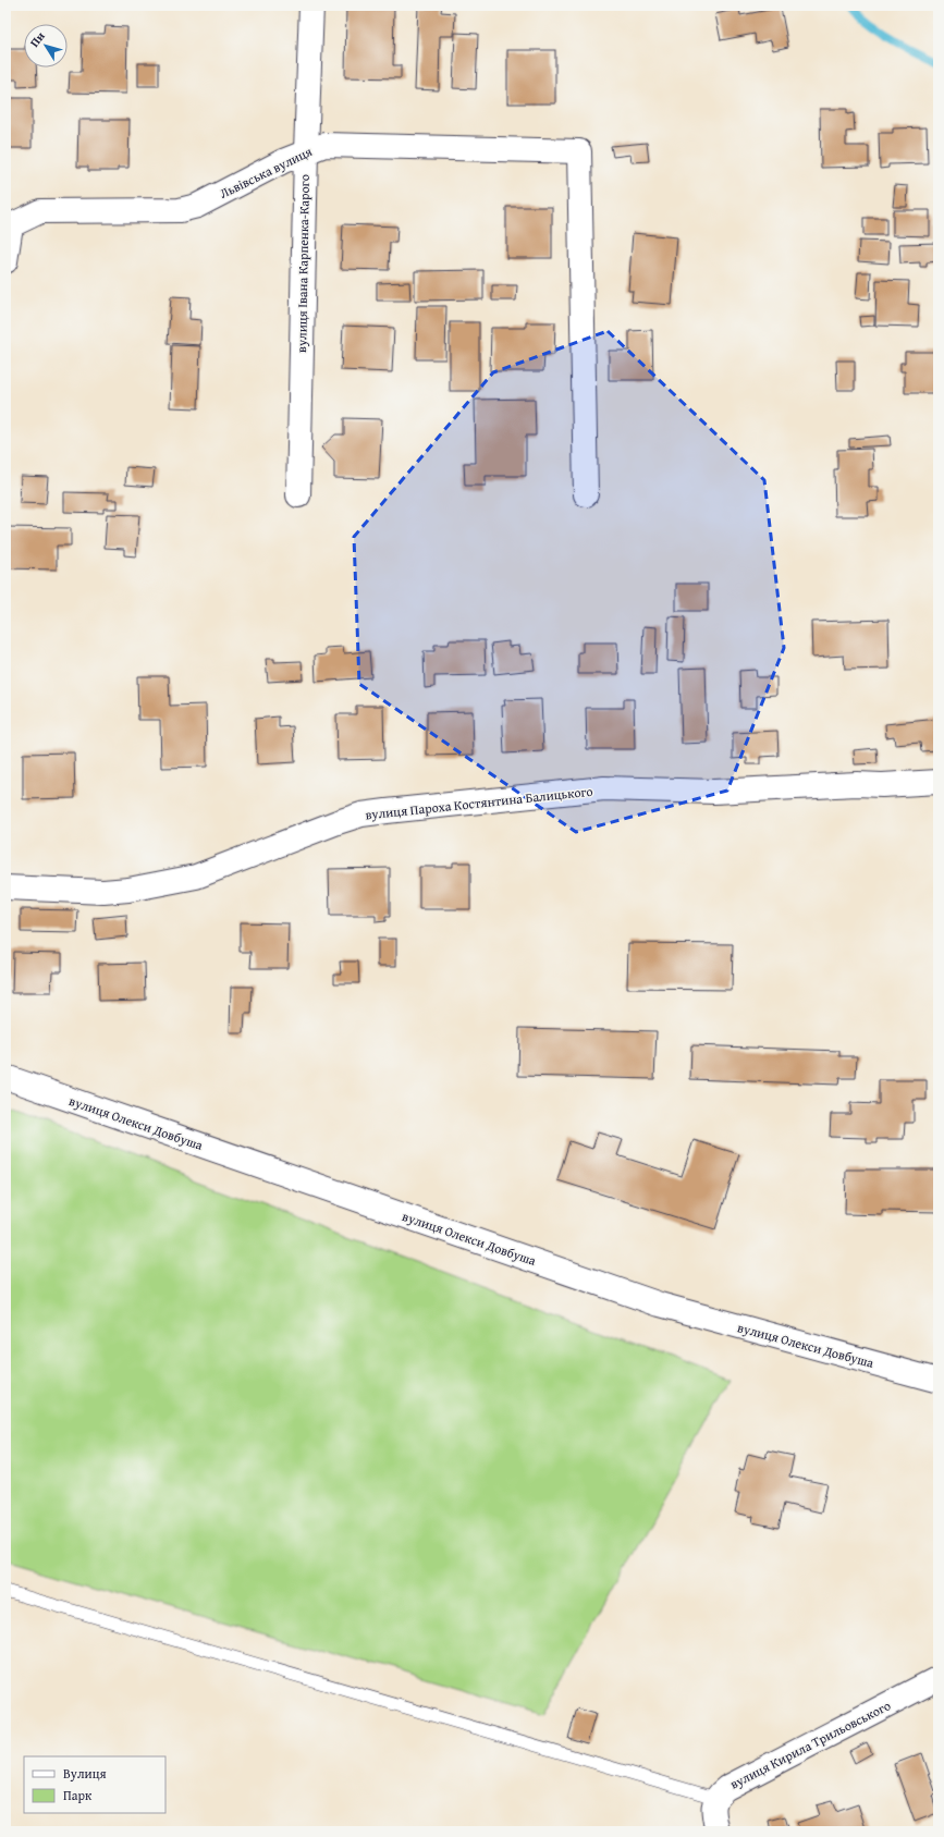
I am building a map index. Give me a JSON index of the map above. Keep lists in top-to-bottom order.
{
  "streets": {
    "street": [
      "Львівська вулиця",
      "вулиця Івана Карпенка-Карого",
      "вулиця Пароха Костянтина Балицького",
      "вулиця Олекси Довбуша",
      "вулиця Кирила Трильовського"
    ]
  },
  "crossings": [
    ["Львівська вулиця", "вулиця Івана Карпенка-Карого"]
  ],
  "legend": ["Вулиця", "Парк"],
  "north": "top left"
}
